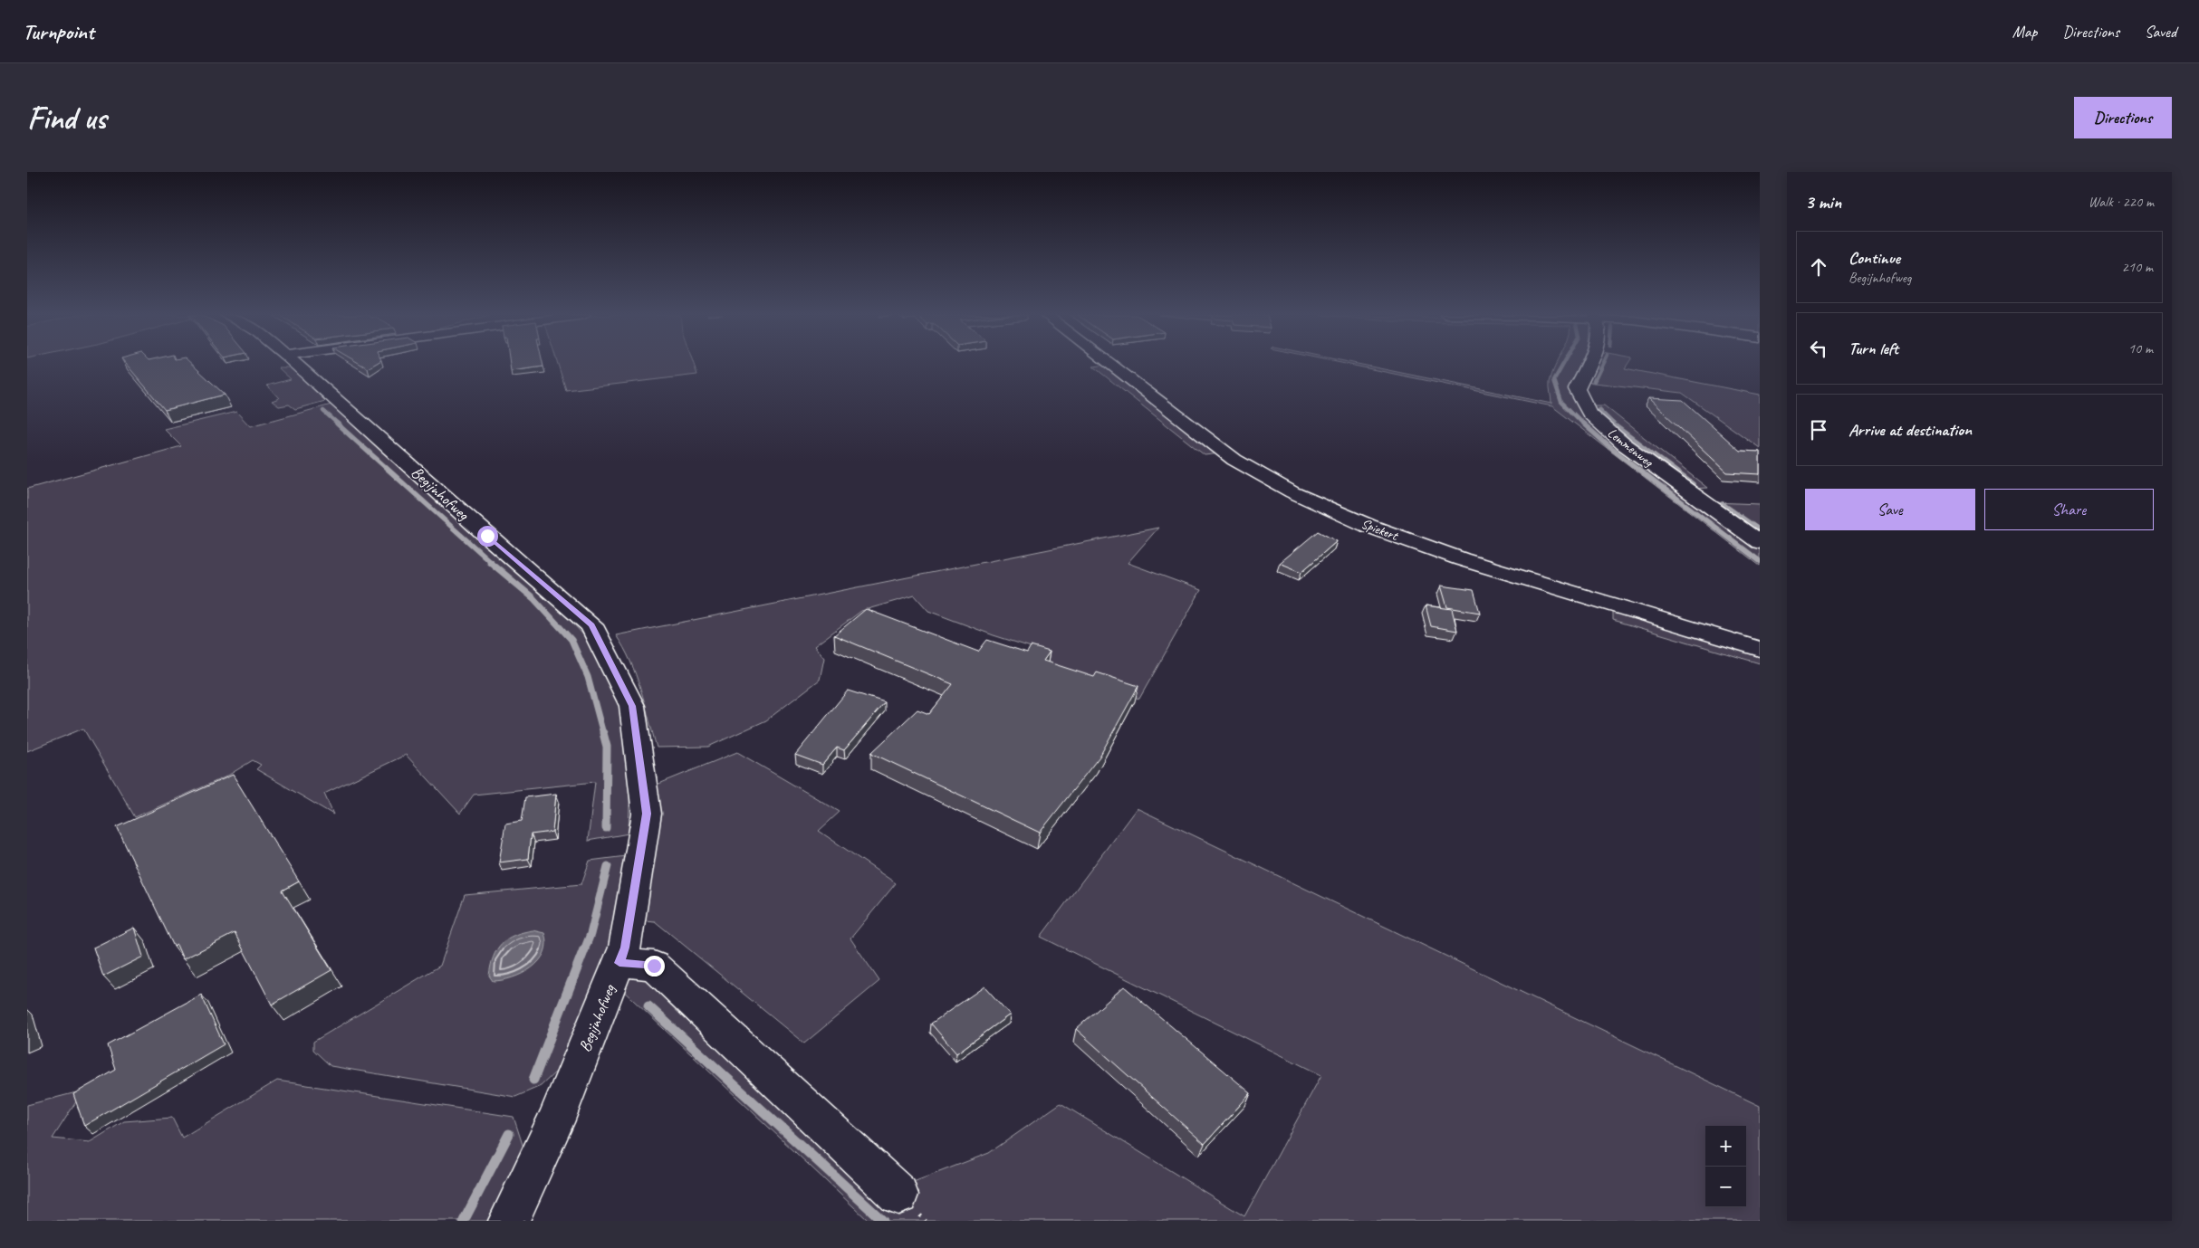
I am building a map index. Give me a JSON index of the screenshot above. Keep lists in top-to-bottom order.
{
  "streets": {
    "street": ["Lemmenweg", "Begijnhofweg", "Spiekert"]
  },
  "page": {
    "header": "Turnpoint",
    "nav": ["Map", "Directions", "Saved"],
    "buttons": [
      "Directions",
      ["Save", "Share"]
    ],
    "title": "Find us",
    "heading": ["3 min", "Walk · 220 m"],
    "list": [
      ["Continue", "Begijnhofweg", "210 m"],
      ["Turn left", "10 m"],
      "Arrive at destination"
    ],
    "map_buttons": ["+", "−"]
  }
}
